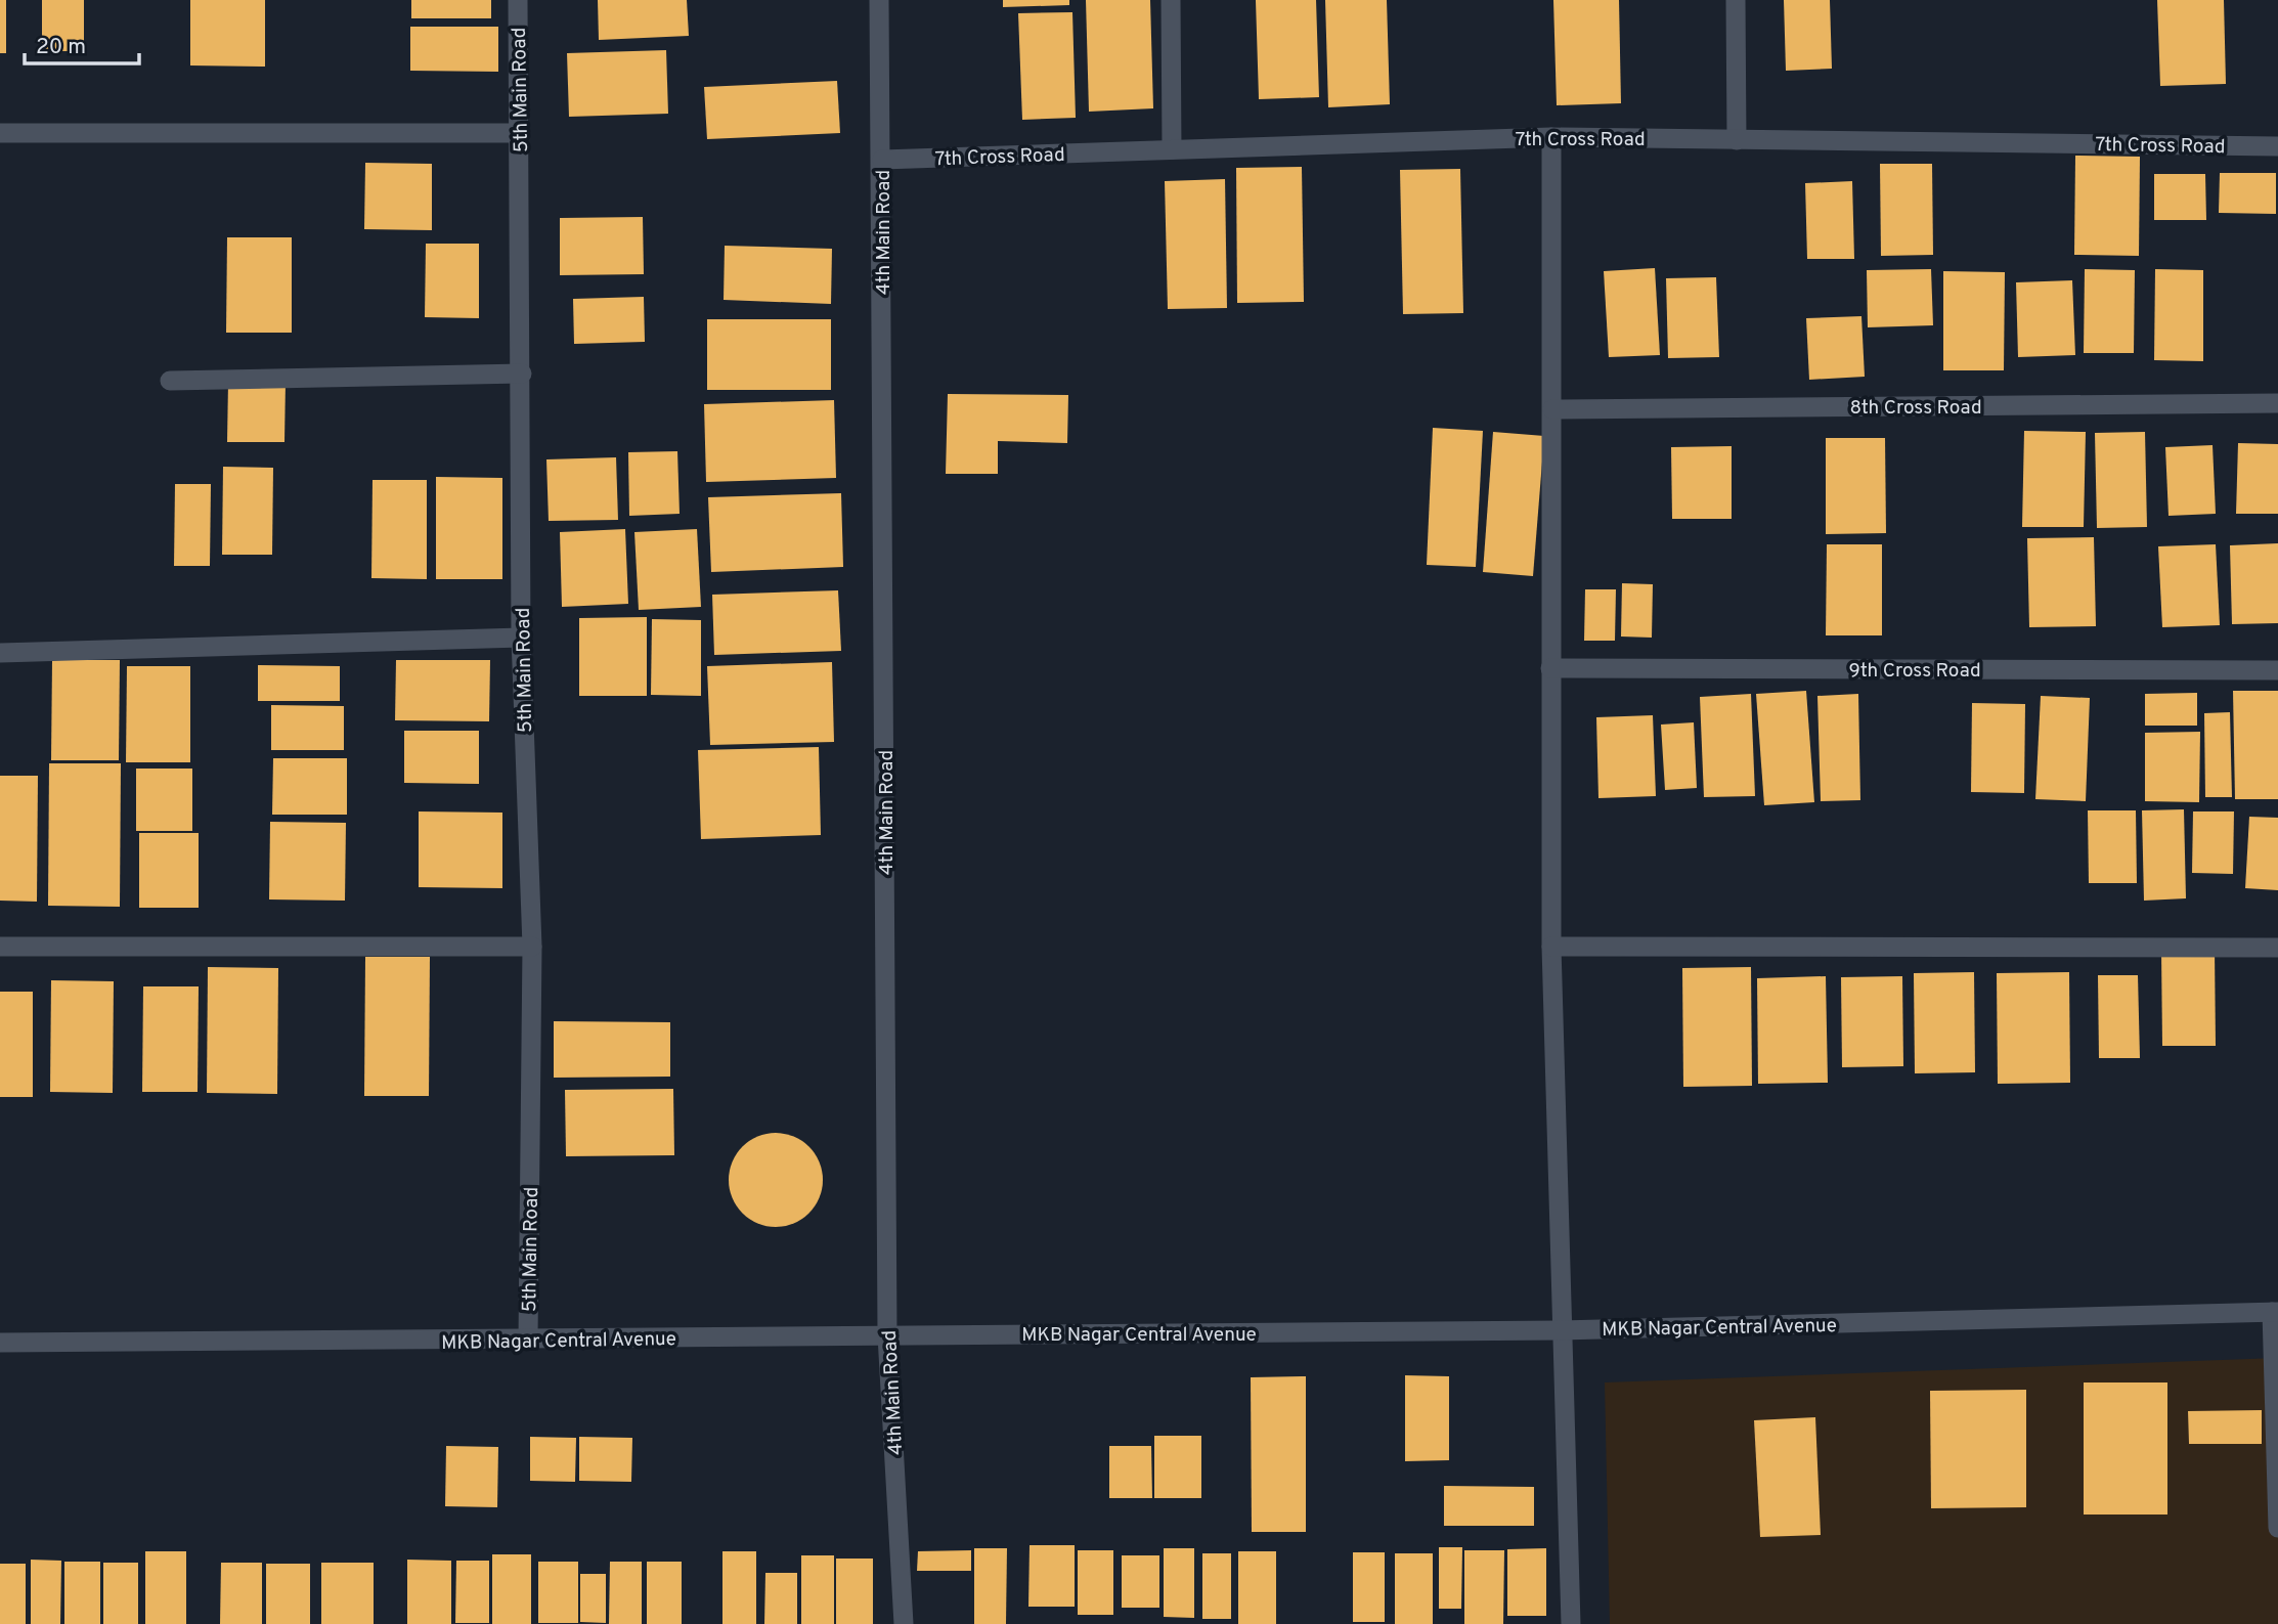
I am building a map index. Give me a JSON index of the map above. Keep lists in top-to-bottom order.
{
  "streets": {
    "street": [
      "5th Main Road",
      "7th Cross Road",
      "4th Main Road",
      "8th Cross Road",
      "9th Cross Road",
      "MKB Nagar Central Avenue"
    ]
  },
  "crossings": [
    ["5th Main Road", "MKB Nagar Central Avenue"],
    ["7th Cross Road", "4th Main Road"],
    ["4th Main Road", "MKB Nagar Central Avenue"]
  ],
  "scale_bar": "20 m"
}
